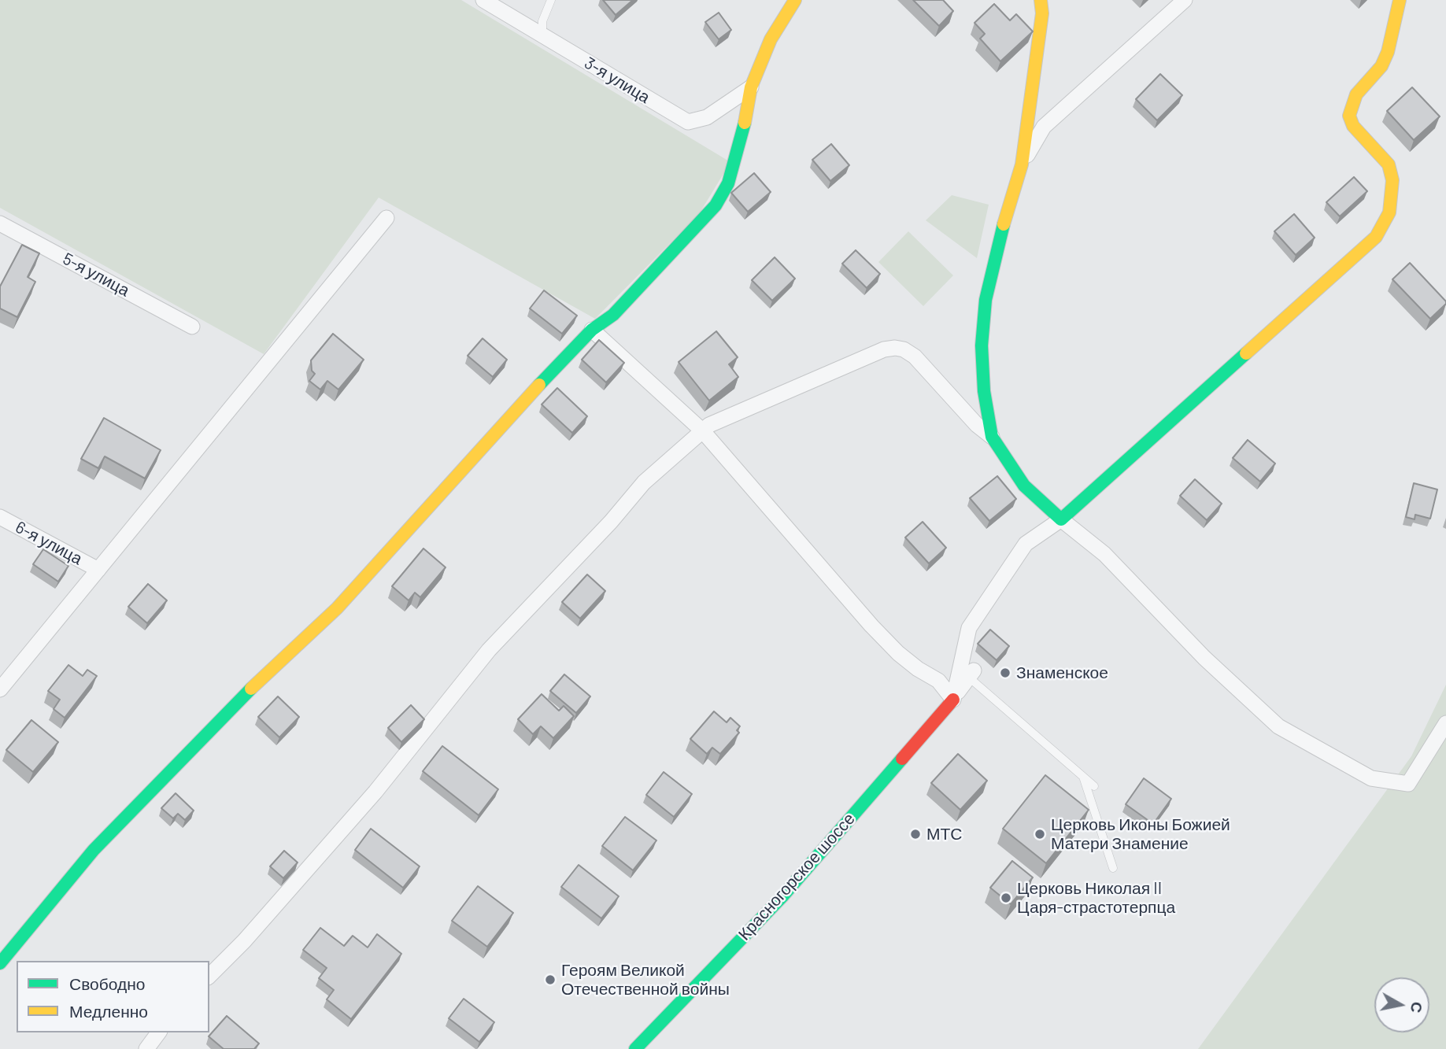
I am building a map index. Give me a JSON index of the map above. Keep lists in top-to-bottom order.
{
  "streets": {
    "street": [
      "3-я улица",
      "5-я улица",
      "6-я улица",
      "Красногорское шоссе"
    ]
  },
  "places": [
    "Знаменское",
    "МТС",
    "Церковь Иконы Божией Матери Знамение",
    "Церковь Николая II Царя-страстотерпца",
    "Героям Великой Отечественной войны"
  ],
  "legend": ["Свободно", "Медленно"],
  "north": "right"
}
